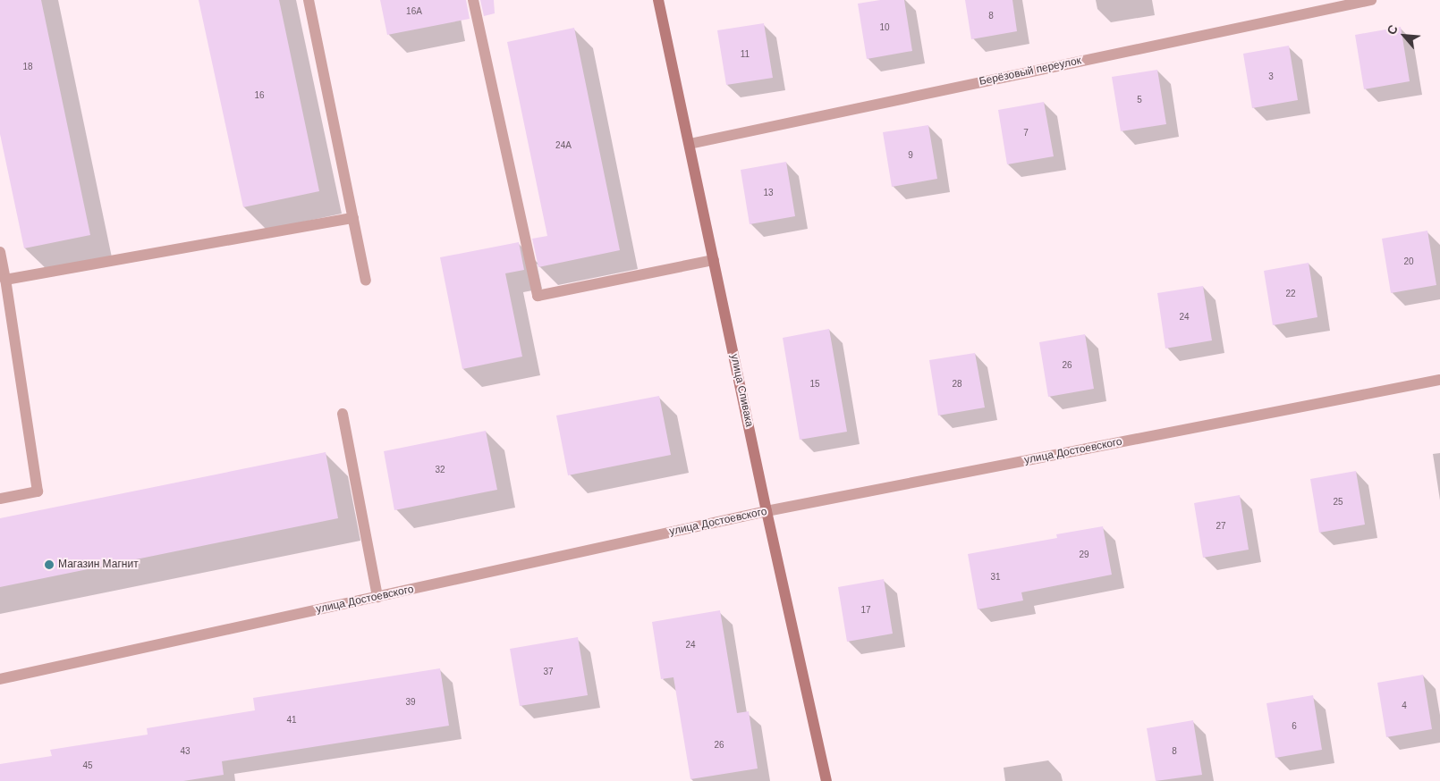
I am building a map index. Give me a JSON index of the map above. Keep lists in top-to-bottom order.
{
  "streets": {
    "street": ["Берёзовый переулок", "улица Спивака", "улица Достоевского"]
  },
  "crossings": [
    ["Берёзовый переулок", "улица Спивака"],
    ["улица Спивака", "улица Достоевского"]
  ],
  "places": ["Магазин Магнит"],
  "house_numbers": [
    "16А",
    "8",
    "10",
    "11",
    "18",
    "3",
    "16",
    "5",
    "7",
    "24А",
    "9",
    "13",
    "20",
    "22",
    "24",
    "26",
    "15",
    "28",
    "32",
    "25",
    "27",
    "29",
    "31",
    "17",
    "24",
    "37",
    "39",
    "4",
    "41",
    "6",
    "26",
    "43",
    "8",
    "45"
  ],
  "north": "top left"
}
